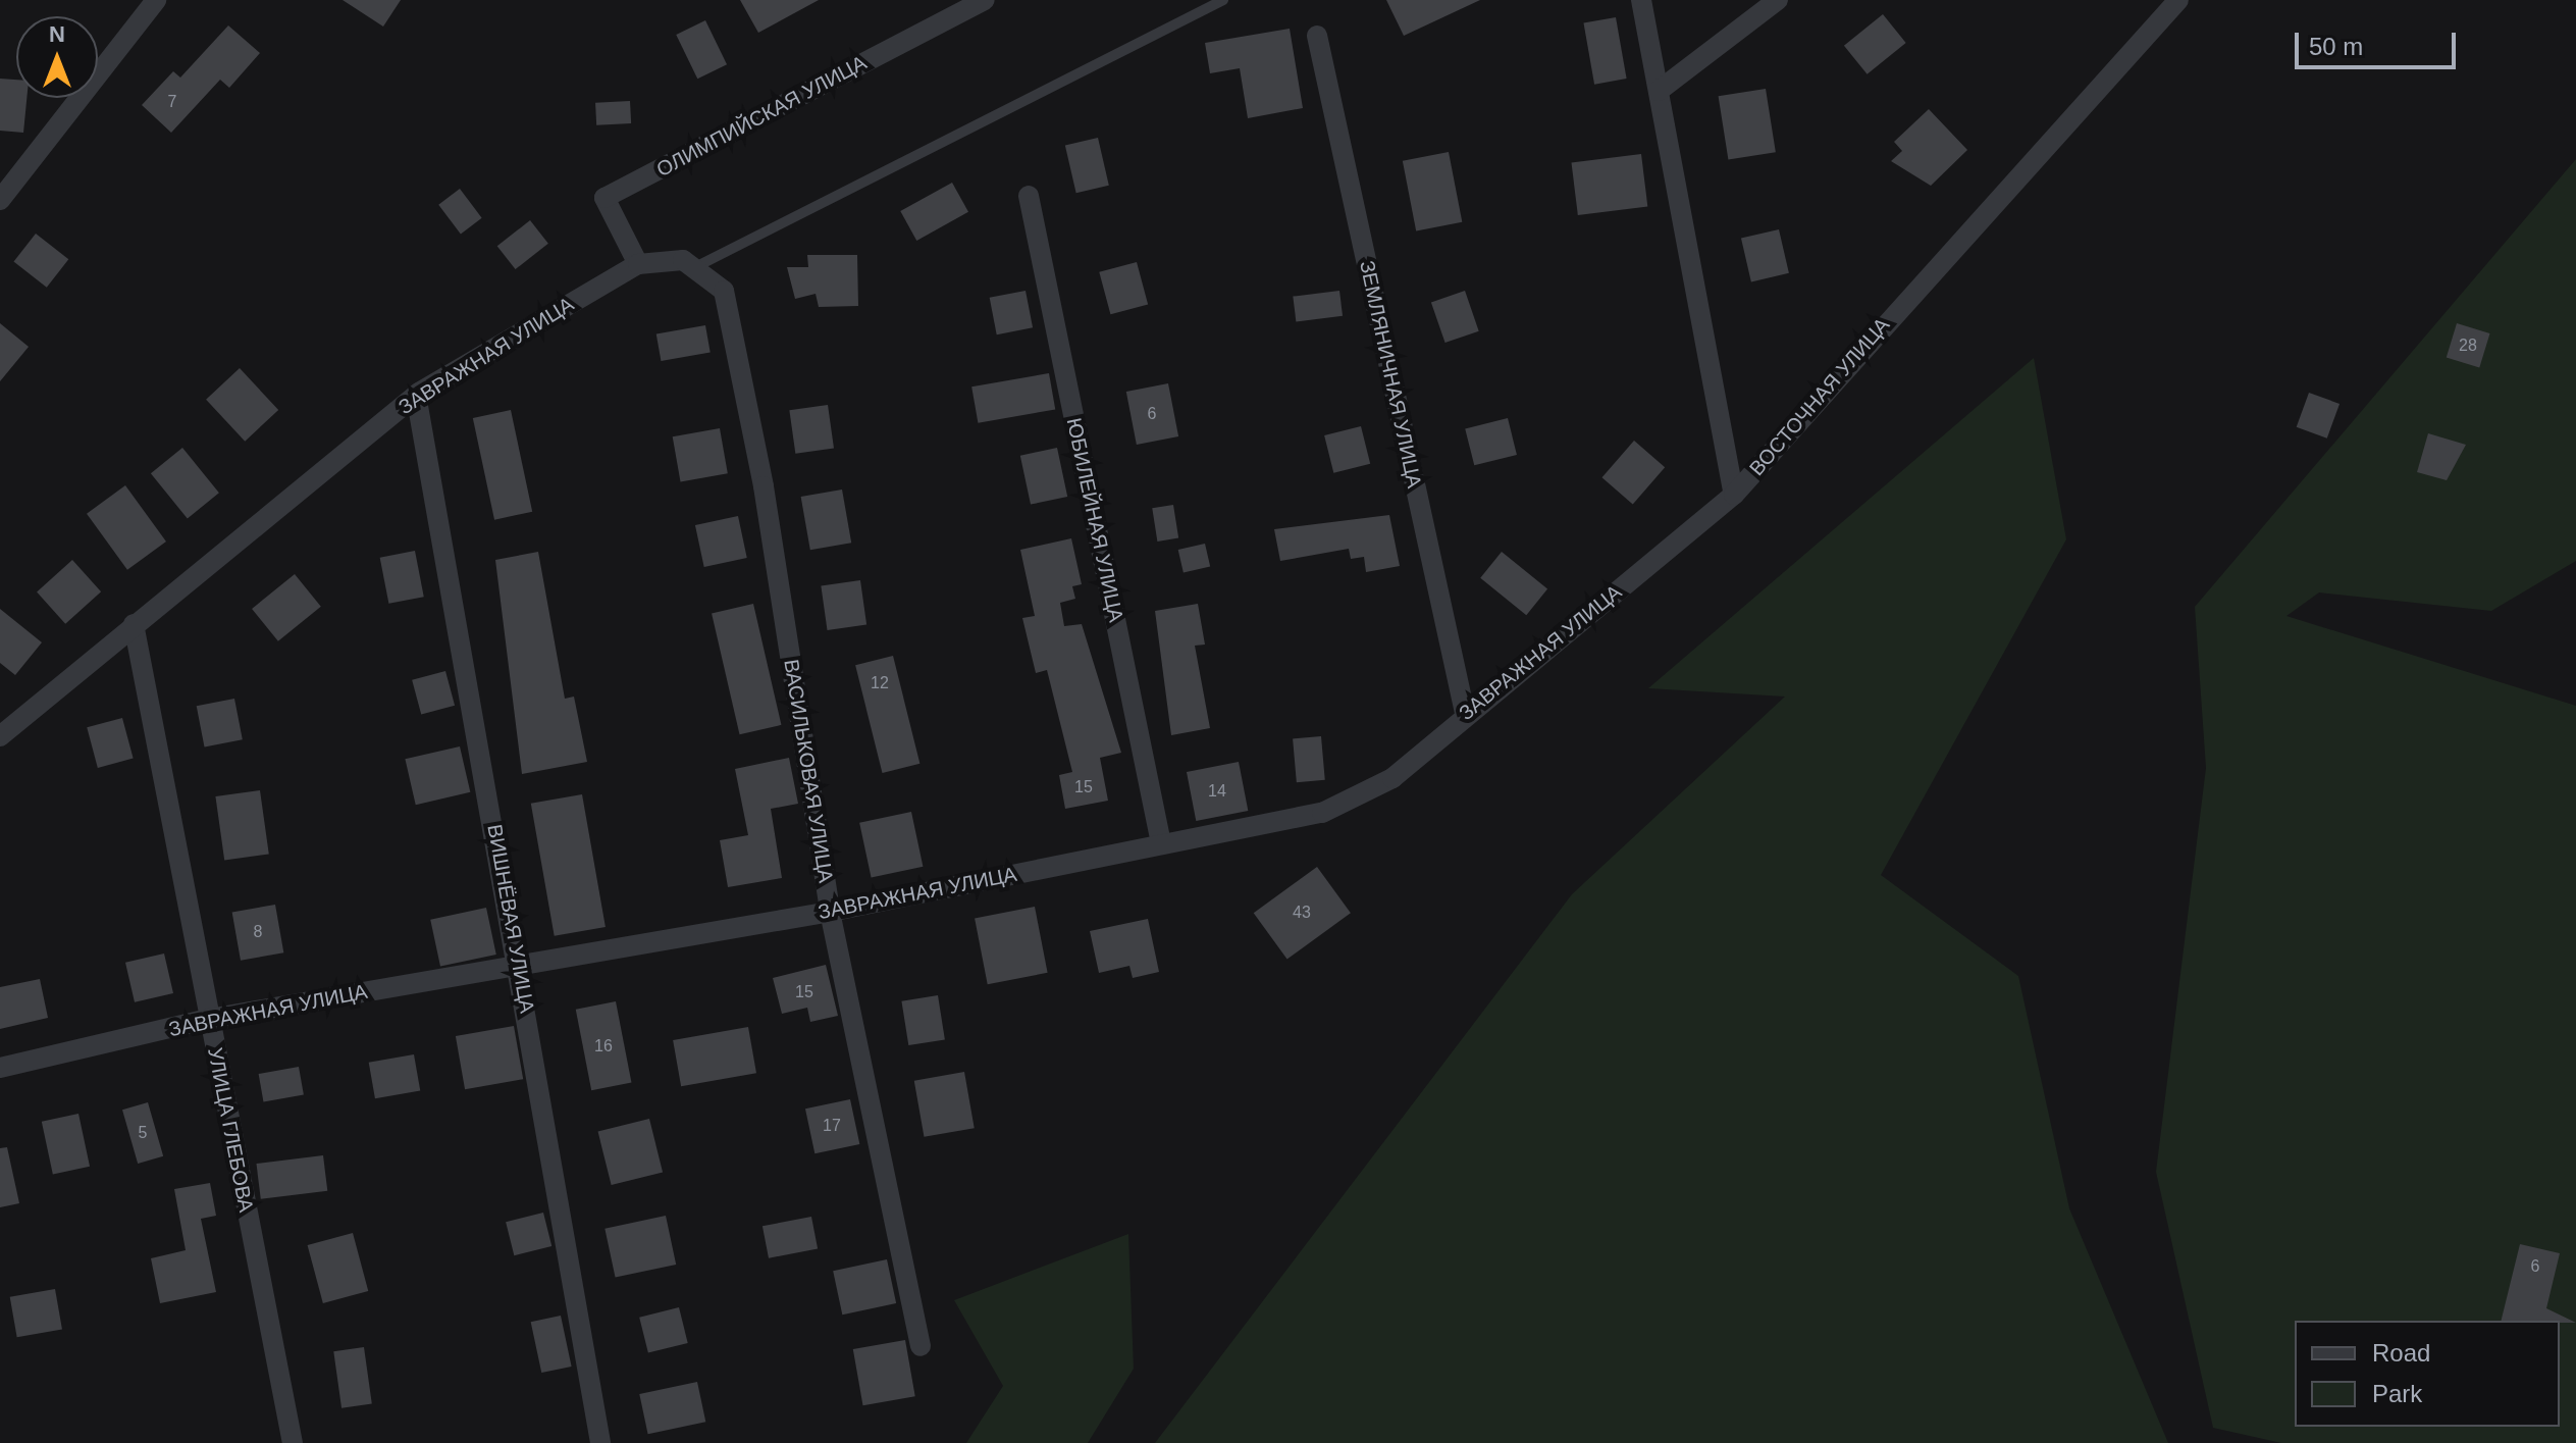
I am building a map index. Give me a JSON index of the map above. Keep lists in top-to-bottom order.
{
  "streets": {
    "street": [
      "ОЛИМПИЙСКАЯ УЛИЦА",
      "ЗАВРАЖНАЯ УЛИЦА",
      "ЗЕМЛЯНИЧНАЯ УЛИЦА",
      "ВОСТОЧНАЯ УЛИЦА",
      "ЮБИЛЕЙНАЯ УЛИЦА",
      "ВАСИЛЬКОВАЯ УЛИЦА",
      "ВИШНЁВАЯ УЛИЦА",
      "УЛИЦА ГЛЕБОВА"
    ]
  },
  "crossings": [
    ["ОЛИМПИЙСКАЯ УЛИЦА", "ЗАВРАЖНАЯ УЛИЦА"],
    ["ОЛИМПИЙСКАЯ УЛИЦА", "ВАСИЛЬКОВАЯ УЛИЦА"],
    ["ЗАВРАЖНАЯ УЛИЦА", "ЗЕМЛЯНИЧНАЯ УЛИЦА"],
    ["ЗАВРАЖНАЯ УЛИЦА", "ВОСТОЧНАЯ УЛИЦА"],
    ["ЗАВРАЖНАЯ УЛИЦА", "ЮБИЛЕЙНАЯ УЛИЦА"],
    ["ЗАВРАЖНАЯ УЛИЦА", "ВАСИЛЬКОВАЯ УЛИЦА"],
    ["ЗАВРАЖНАЯ УЛИЦА", "ВИШНЁВАЯ УЛИЦА"],
    ["ЗАВРАЖНАЯ УЛИЦА", "УЛИЦА ГЛЕБОВА"]
  ],
  "house_numbers": [
    "7",
    "28",
    "6",
    "12",
    "15",
    "14",
    "43",
    "8",
    "15",
    "16",
    "17",
    "5",
    "6"
  ],
  "legend": ["Road", "Park"],
  "scale_bar": "50 m",
  "north": "top"
}
